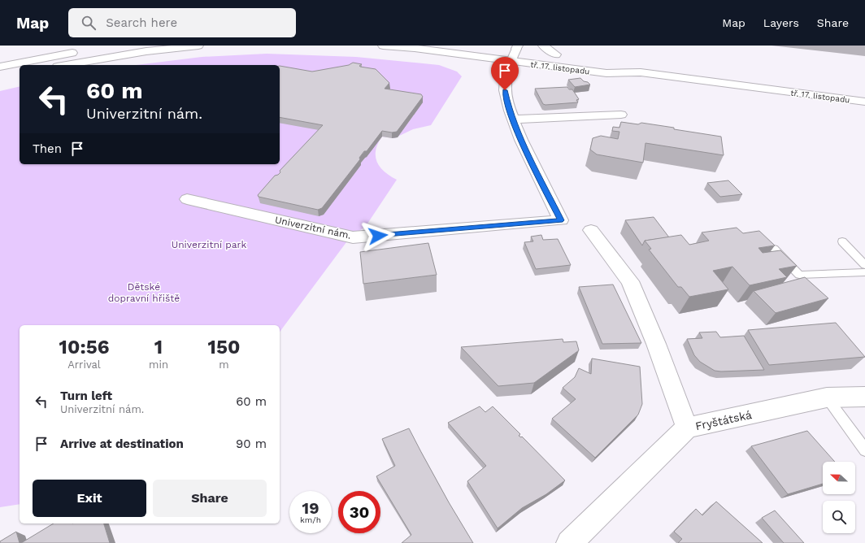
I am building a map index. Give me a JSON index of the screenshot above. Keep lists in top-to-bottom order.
{
  "streets": {
    "street": ["tř. 17. listopadu", "Univerzitní nám.", "Fryštátská"]
  },
  "crossings": [
    ["tř. 17. listopadu", "Univerzitní nám."]
  ],
  "parks": ["Univerzitní park", "Dětské dopravní hřiště"],
  "north": "left",
  "page": {
    "header": "Map",
    "search": "Search here",
    "nav": ["Map", "Layers", "Share"],
    "turn": ["60 m", "Univerzitní nám."],
    "then": "Then",
    "eta": [
      "10:56",
      "Arrival",
      "1",
      "min",
      "150",
      "m"
    ],
    "list": [
      {
        "name": "Turn left",
        "note": "Univerzitní nám.",
        "value": "60 m"
      },
      {
        "name": "Arrive at destination",
        "value": "90 m"
      }
    ],
    "buttons": ["Exit", "Share"],
    "speed": "19 km/h",
    "limit": "30"
  }
}
